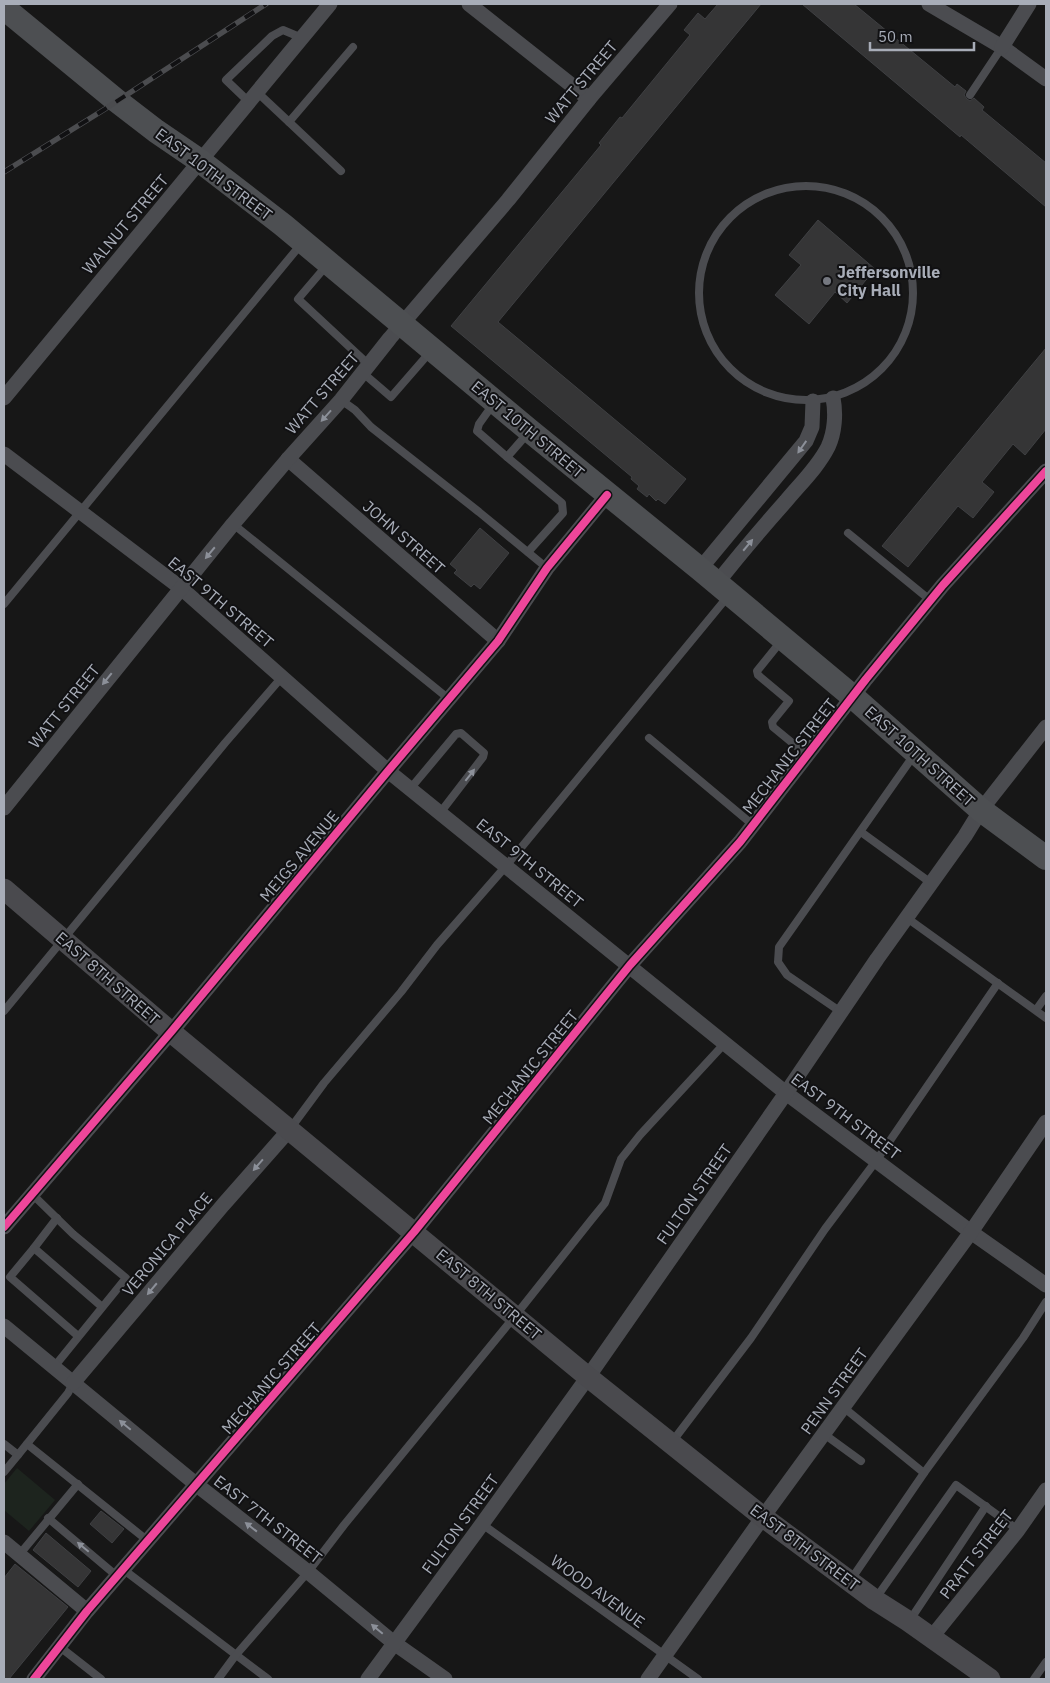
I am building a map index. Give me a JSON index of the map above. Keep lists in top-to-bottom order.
{
  "streets": {
    "main road": ["EAST 10TH STREET", "EAST 8TH STREET"],
    "street": [
      "WATT STREET",
      "WALNUT STREET",
      "JOHN STREET",
      "EAST 9TH STREET",
      "MECHANIC STREET",
      "MEIGS AVENUE",
      "FULTON STREET",
      "VERONICA PLACE",
      "PENN STREET",
      "EAST 7TH STREET",
      "PRATT STREET"
    ],
    "lane": ["WOOD AVENUE"]
  },
  "crossings": [
    ["WATT STREET", "EAST 10TH STREET"],
    ["WATT STREET", "JOHN STREET"],
    ["WATT STREET", "EAST 9TH STREET"],
    ["EAST 10TH STREET", "WALNUT STREET"],
    ["EAST 10TH STREET", "MECHANIC STREET"],
    ["EAST 10TH STREET", "MEIGS AVENUE"],
    ["EAST 10TH STREET", "FULTON STREET"],
    ["JOHN STREET", "MEIGS AVENUE"],
    ["EAST 9TH STREET", "MECHANIC STREET"],
    ["EAST 9TH STREET", "MEIGS AVENUE"],
    ["EAST 9TH STREET", "FULTON STREET"],
    ["EAST 9TH STREET", "PENN STREET"],
    ["MECHANIC STREET", "EAST 8TH STREET"],
    ["MECHANIC STREET", "EAST 7TH STREET"],
    ["MEIGS AVENUE", "EAST 8TH STREET"],
    ["EAST 8TH STREET", "FULTON STREET"],
    ["EAST 8TH STREET", "VERONICA PLACE"],
    ["EAST 8TH STREET", "PENN STREET"],
    ["EAST 8TH STREET", "PRATT STREET"],
    ["FULTON STREET", "EAST 7TH STREET"],
    ["FULTON STREET", "WOOD AVENUE"],
    ["VERONICA PLACE", "EAST 7TH STREET"],
    ["PENN STREET", "WOOD AVENUE"]
  ],
  "one_way": ["WATT STREET", "VERONICA PLACE", "EAST 7TH STREET"],
  "places": ["Jeffersonville City Hall"],
  "scale_bar": "50 m"
}
